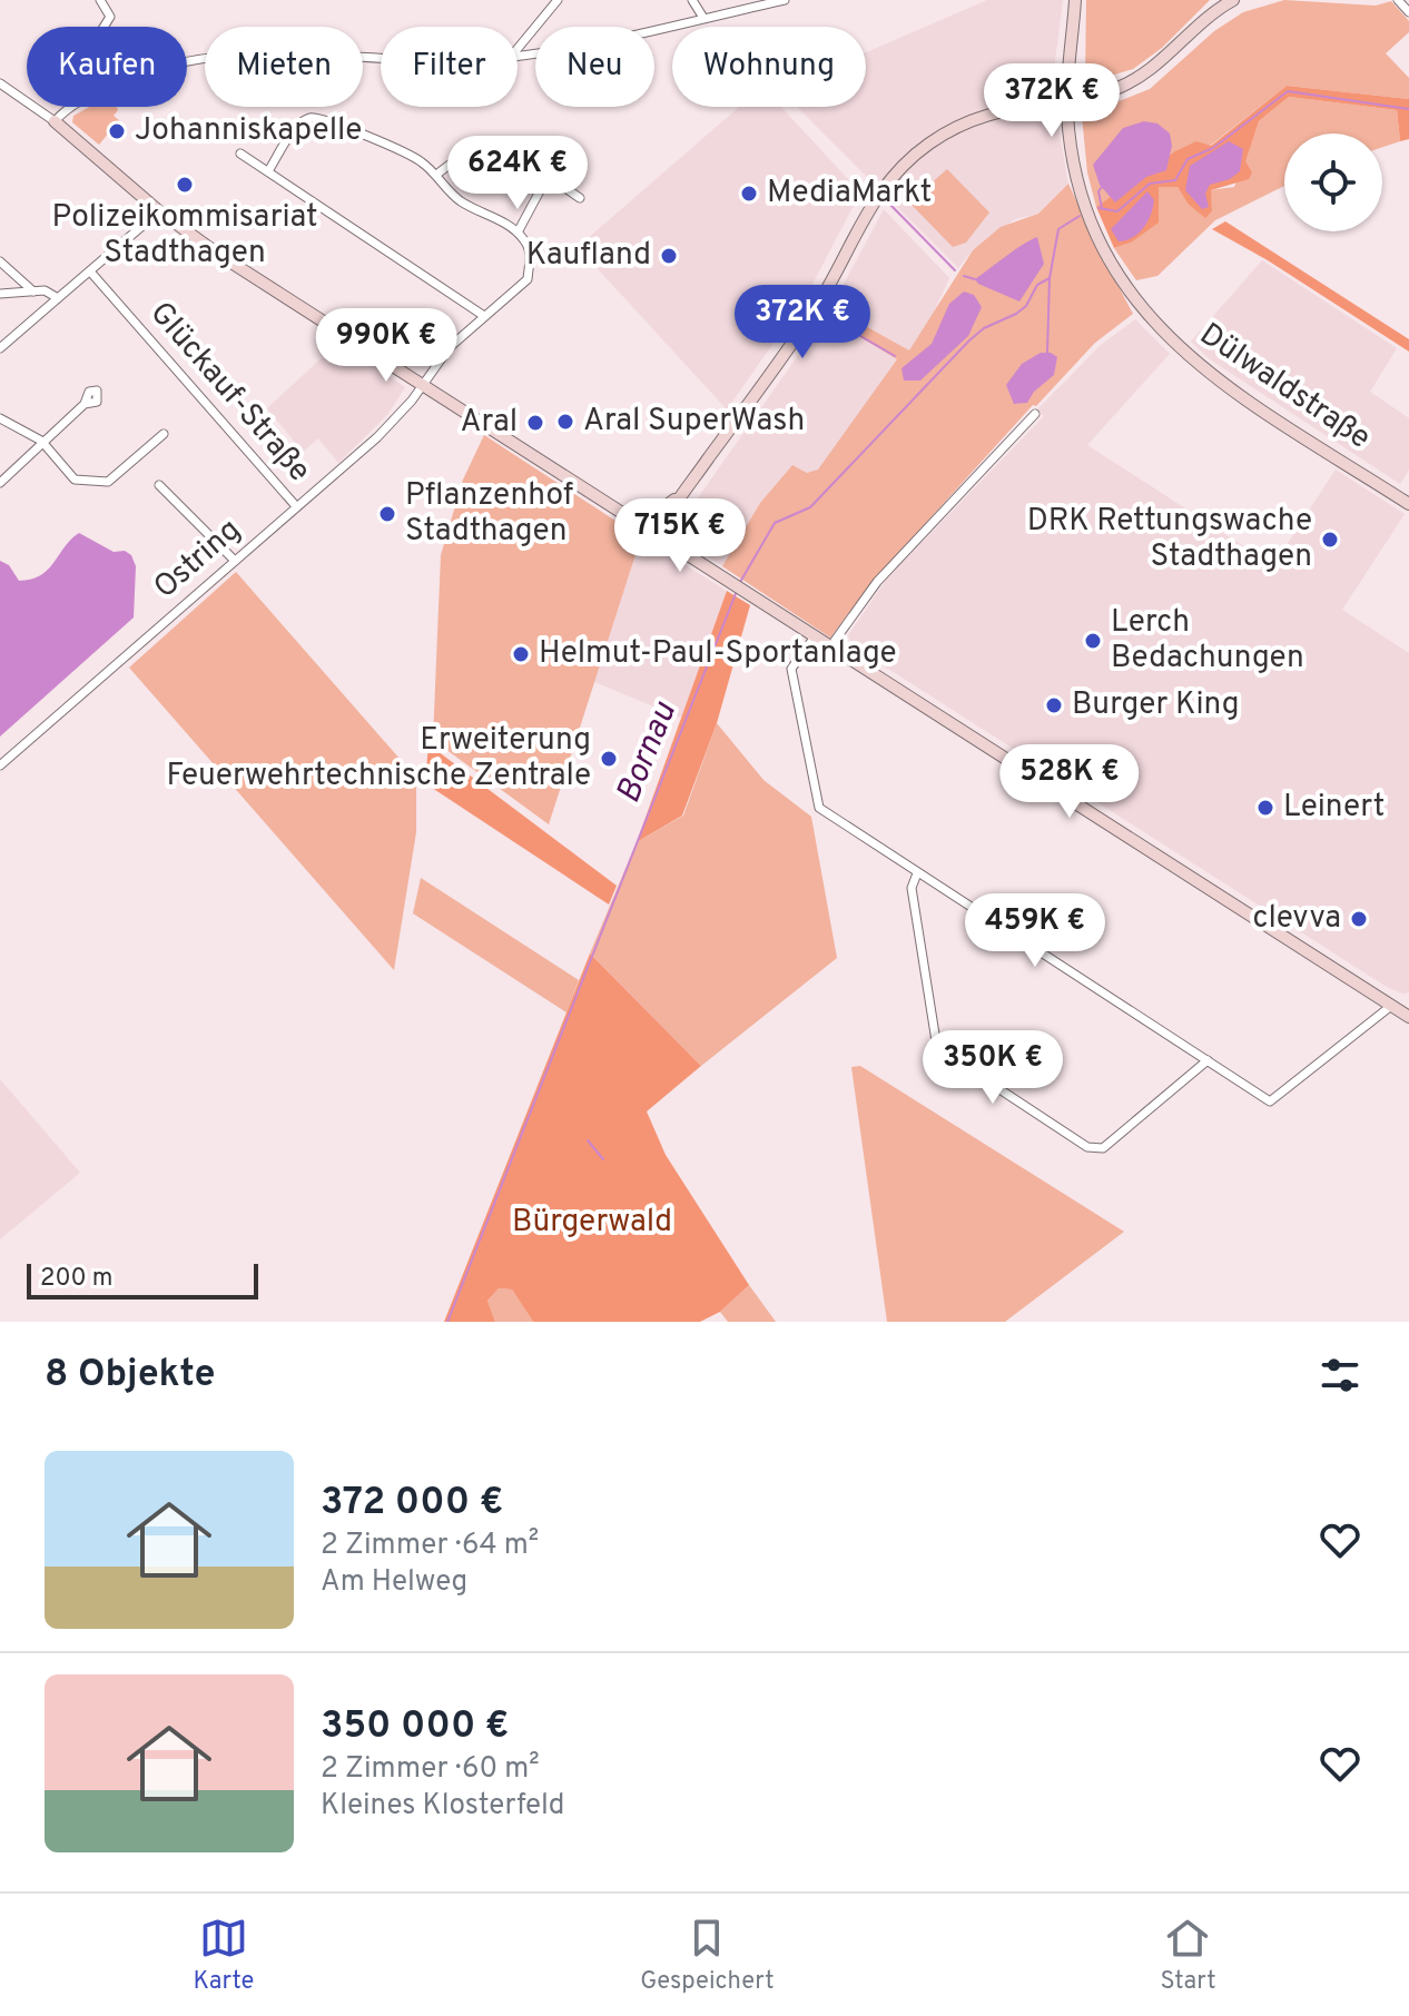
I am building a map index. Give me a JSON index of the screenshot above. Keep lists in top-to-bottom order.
{
  "streets": {
    "main road": ["Dülwaldstraße"],
    "street": ["Glückauf-Straße", "Ostring"]
  },
  "crossings": [
    ["Glückauf-Straße", "Ostring"]
  ],
  "water": ["Bornau"],
  "parks": ["Bürgerwald"],
  "places": [
    "Johanniskapelle",
    "Polizeikommisariat Stadthagen",
    "MediaMarkt",
    "Kaufland",
    "Aral SuperWash",
    "Aral",
    "Pflanzenhof Stadthagen",
    "DRK Rettungswache Stadthagen",
    "Lerch Bedachungen",
    "Helmut-Paul-Sportanlage",
    "Burger King",
    "Erweiterung Feuerwehrtechnische Zentrale",
    "Leinert",
    "clevva"
  ],
  "scale_bar": "200 m",
  "page": {
    "chip": [
      "Kaufen",
      "Mieten",
      "Filter",
      "Neu",
      "Wohnung"
    ],
    "price": [
      "372K €",
      "624K €",
      "372K €",
      "990K €",
      "715K €",
      "528K €",
      "459K €",
      "350K €"
    ],
    "scale": "200 m",
    "heading": "8 Objekte",
    "list": [
      {
        "name": "372 000 €",
        "note": "2 Zimmer · 64 m² · Am Helweg"
      },
      {
        "name": "350 000 €",
        "note": "2 Zimmer · 60 m² · Kleines Klosterfeld"
      }
    ],
    "tabs": ["Karte", "Gespeichert", "Start"]
  }
}
